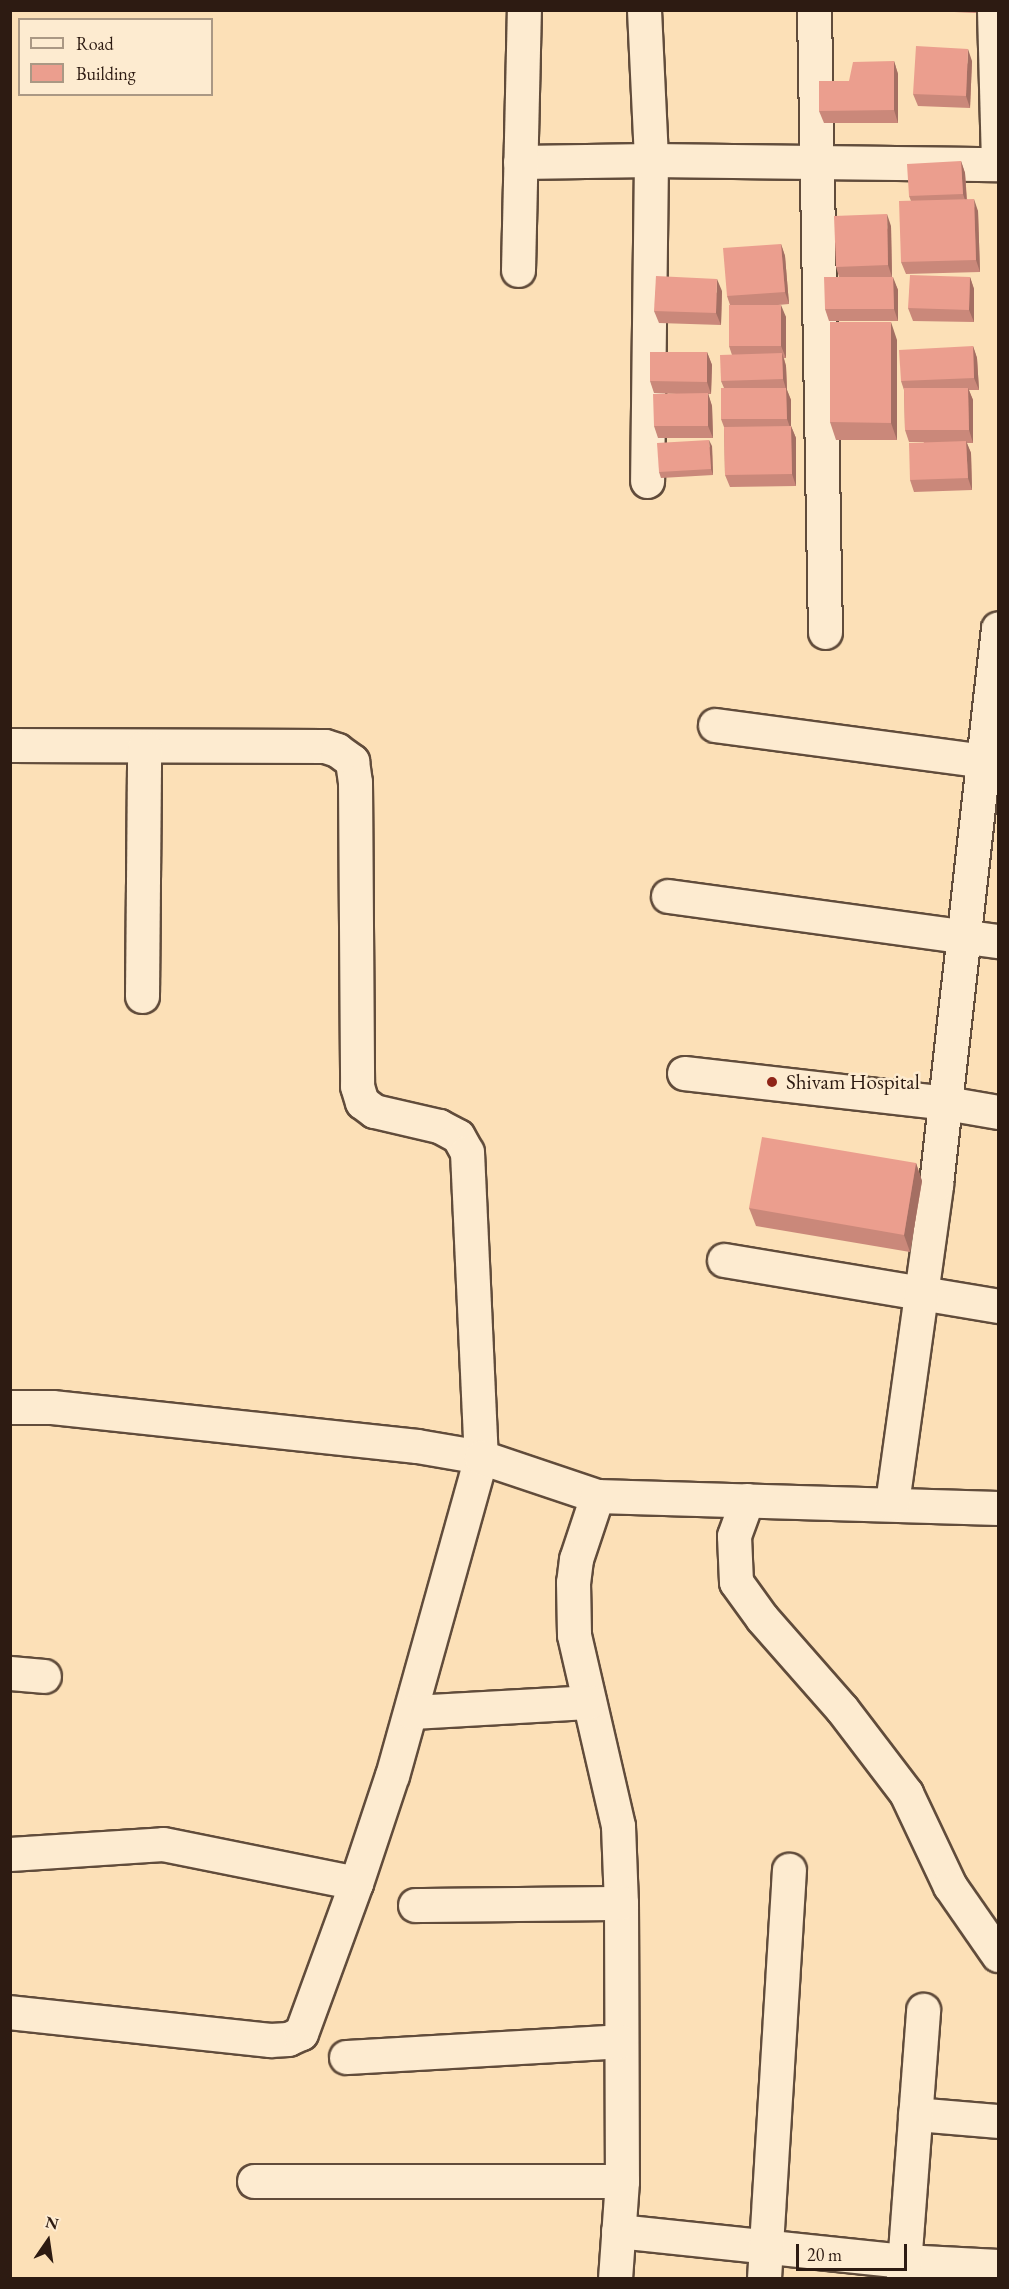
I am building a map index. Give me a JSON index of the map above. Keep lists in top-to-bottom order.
{
  "places": ["Shivam Hospital"],
  "legend": ["Road", "Building"],
  "scale_bar": "20 m",
  "north": "top"
}
